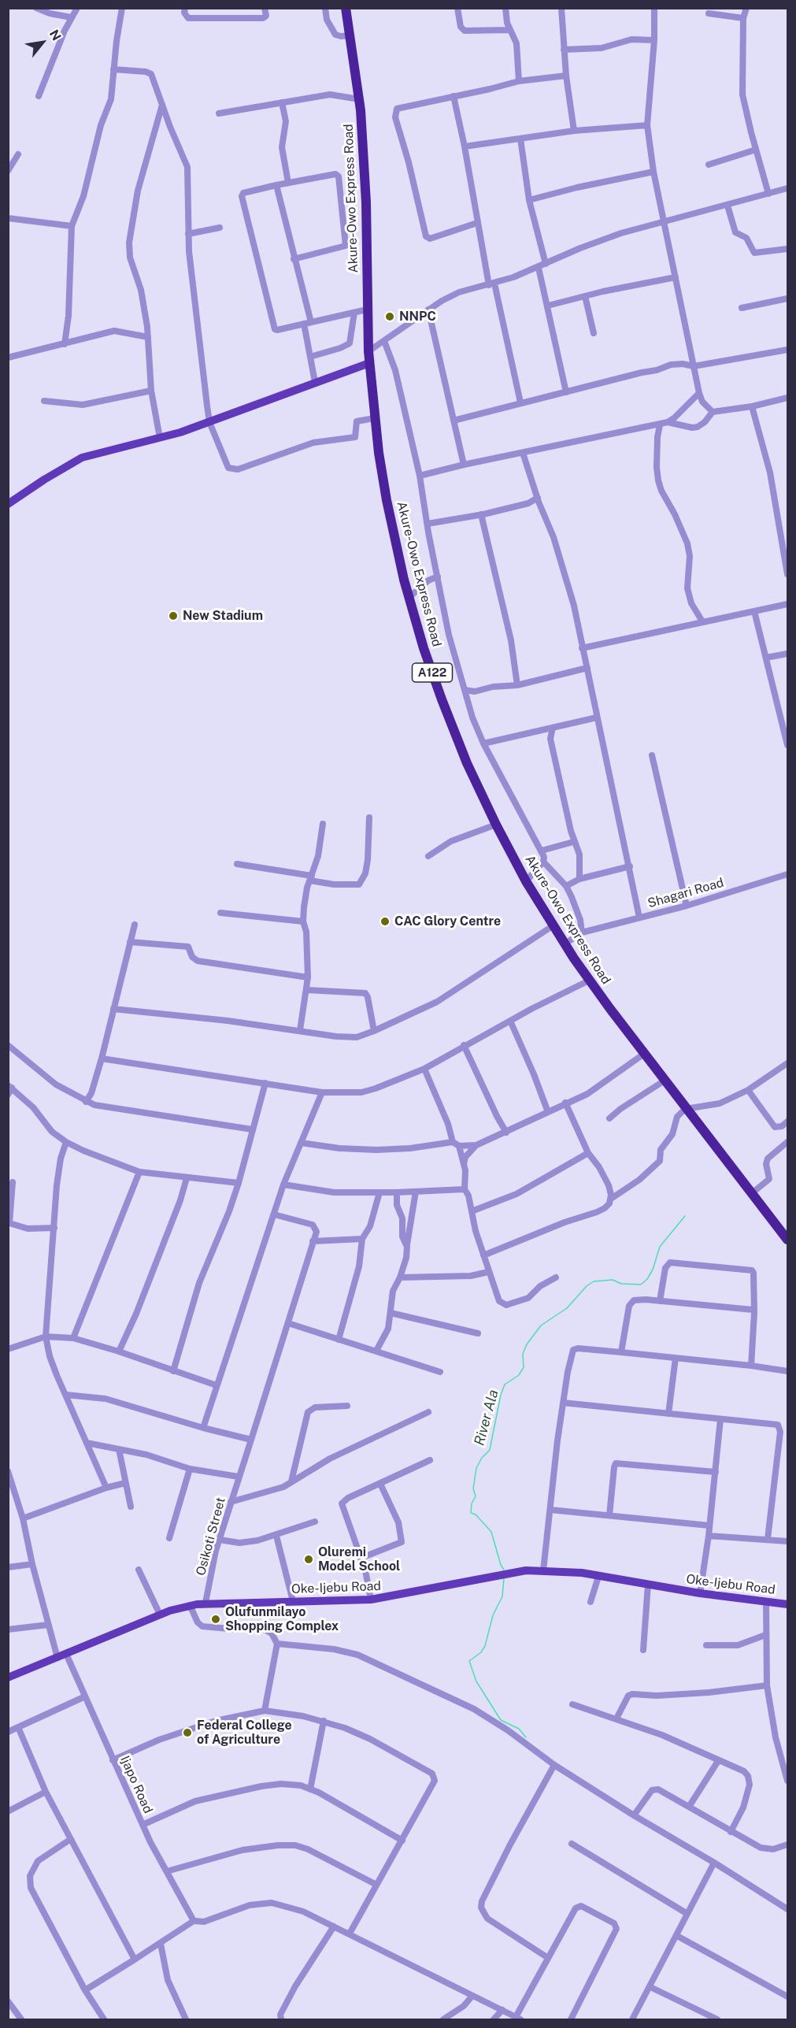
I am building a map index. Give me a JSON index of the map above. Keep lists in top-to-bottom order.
{
  "streets": {
    "highway": ["Akure-Owo Express Road", "A122"],
    "main road": ["Oke-Ijebu Road"],
    "street": ["Shagari Road", "Osikoti Street", "Ijapo Road"]
  },
  "crossings": [
    ["Osikoti Street", "Oke-Ijebu Road"],
    ["Oke-Ijebu Road", "Ijapo Road"]
  ],
  "water": ["River Ala"],
  "places": [
    "NNPC",
    "New Stadium",
    "CAC Glory Centre",
    "Oluremi Model School",
    "Olufunmilayo Shopping Complex",
    "Federal College of Agriculture"
  ],
  "north": "top right"
}
